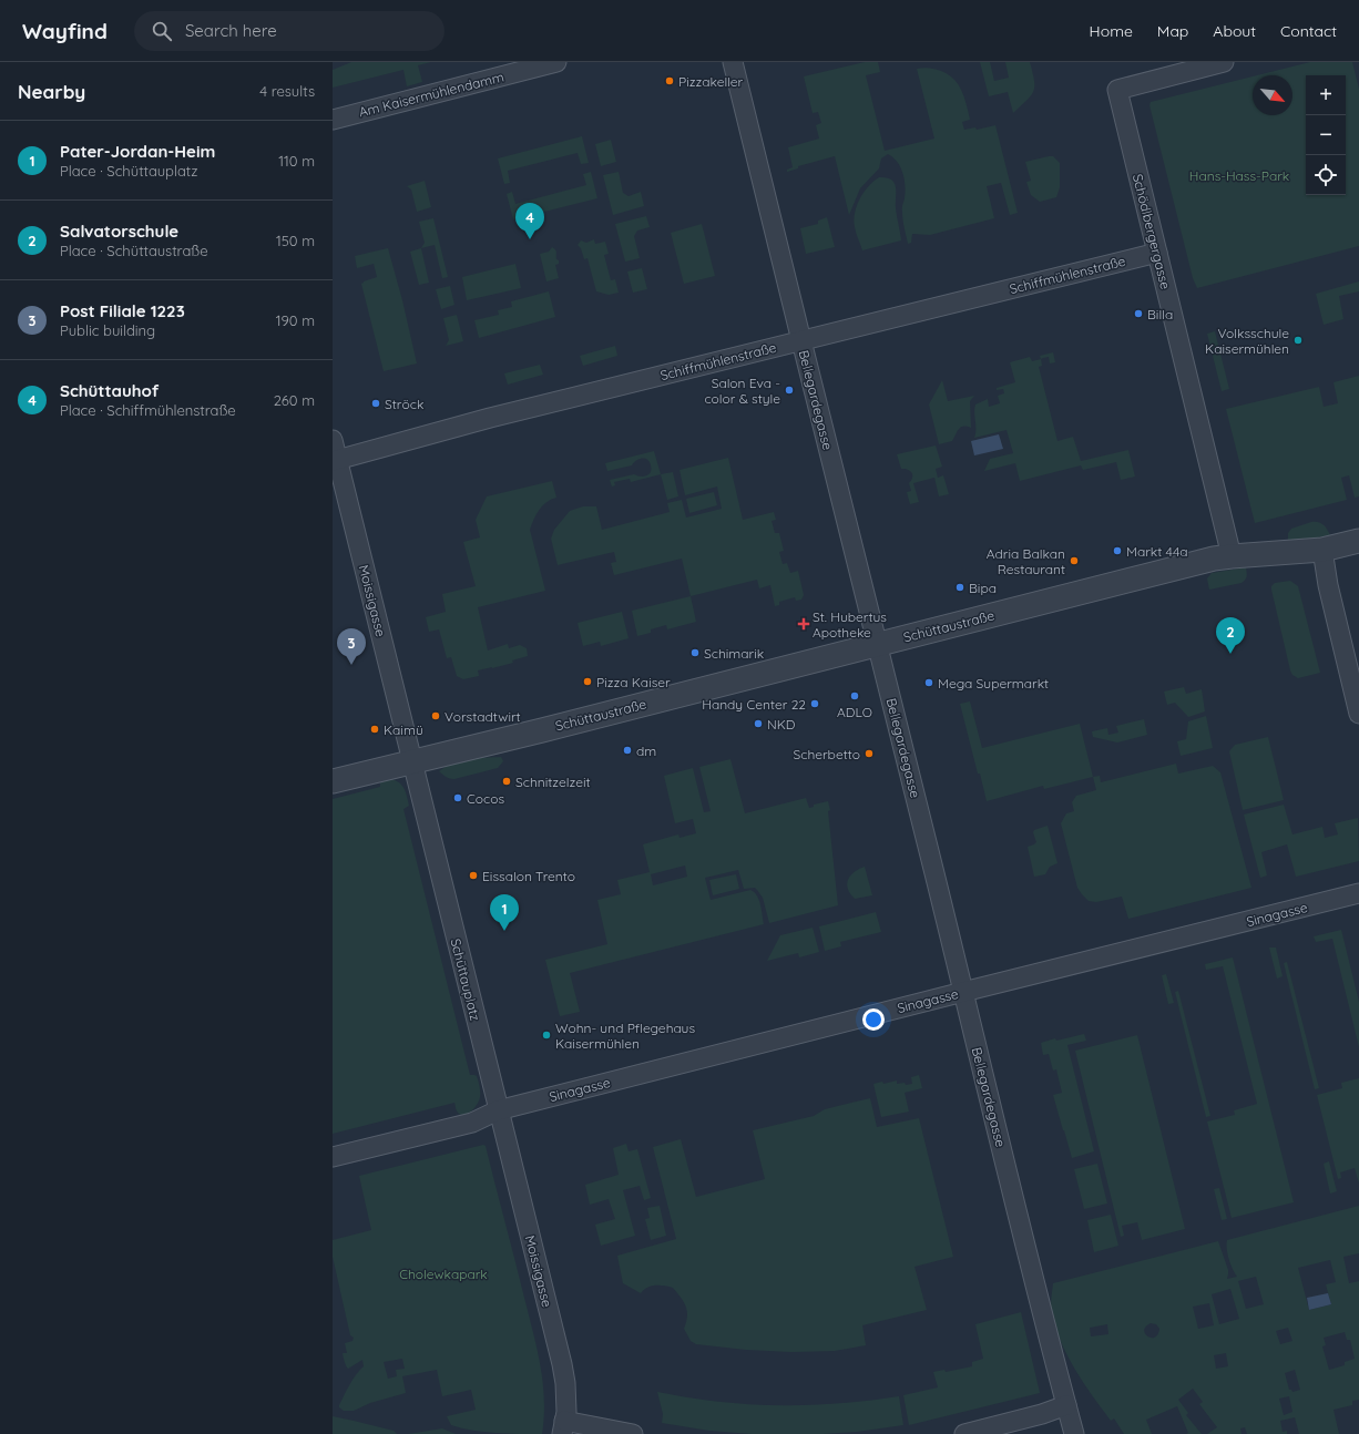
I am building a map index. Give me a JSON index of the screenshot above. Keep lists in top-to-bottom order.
{
  "streets": {
    "street": [
      "Am Kaisermühlendamm",
      "Schödlbergergasse",
      "Schiffmühlenstraße",
      "Bellegardegasse",
      "Moissigasse",
      "Schüttaustraße",
      "Sinagasse",
      "Schüttauplatz"
    ]
  },
  "crossings": [
    ["Schödlbergergasse", "Schiffmühlenstraße"],
    ["Schödlbergergasse", "Schüttaustraße"],
    ["Schiffmühlenstraße", "Bellegardegasse"],
    ["Schiffmühlenstraße", "Moissigasse"],
    ["Bellegardegasse", "Schüttaustraße"],
    ["Bellegardegasse", "Sinagasse"],
    ["Moissigasse", "Schüttaustraße"],
    ["Moissigasse", "Sinagasse"],
    ["Moissigasse", "Schüttauplatz"],
    ["Schüttaustraße", "Schüttauplatz"],
    ["Sinagasse", "Schüttauplatz"]
  ],
  "parks": ["Hans-Hass-Park", "Cholewkapark"],
  "places": {
    "other": [
      "Pizzakeller",
      "Billa",
      "Volksschule Kaisermühlen",
      "Salon Eva - color & style",
      "Ströck",
      "Markt 44a",
      "Adria Balkan Restaurant",
      "Bipa",
      "Schimarik",
      "Pizza Kaiser",
      "Mega Supermarkt",
      "ADLO",
      "Handy Center 22",
      "Vorstadtwirt",
      "NKD",
      "Kaimü",
      "dm",
      "Scherbetto",
      "Schnitzelzeit",
      "Cocos",
      "Eissalon Trento",
      "Wohn- und Pflegehaus Kaisermühlen"
    ],
    "health": ["St. Hubertus Apotheke"]
  },
  "north": "bottom right",
  "page": {
    "header": "Wayfind",
    "search": "Search here",
    "nav": [
      "Home",
      "Map",
      "About",
      "Contact"
    ],
    "heading": ["Nearby", "4 results"],
    "map_buttons": ["+", "−"],
    "list": [
      {
        "mark": "1",
        "name": "Pater-Jordan-Heim",
        "note": "Place · Schüttauplatz",
        "value": "110 m"
      },
      {
        "mark": "2",
        "name": "Salvatorschule",
        "note": "Place · Schüttaustraße",
        "value": "150 m"
      },
      {
        "mark": "3",
        "name": "Post Filiale 1223",
        "note": "Public building",
        "value": "190 m"
      },
      {
        "mark": "4",
        "name": "Schüttauhof",
        "note": "Place · Schiffmühlenstraße",
        "value": "260 m"
      }
    ],
    "pins": [
      "4",
      "2",
      "3",
      "1"
    ]
  }
}
